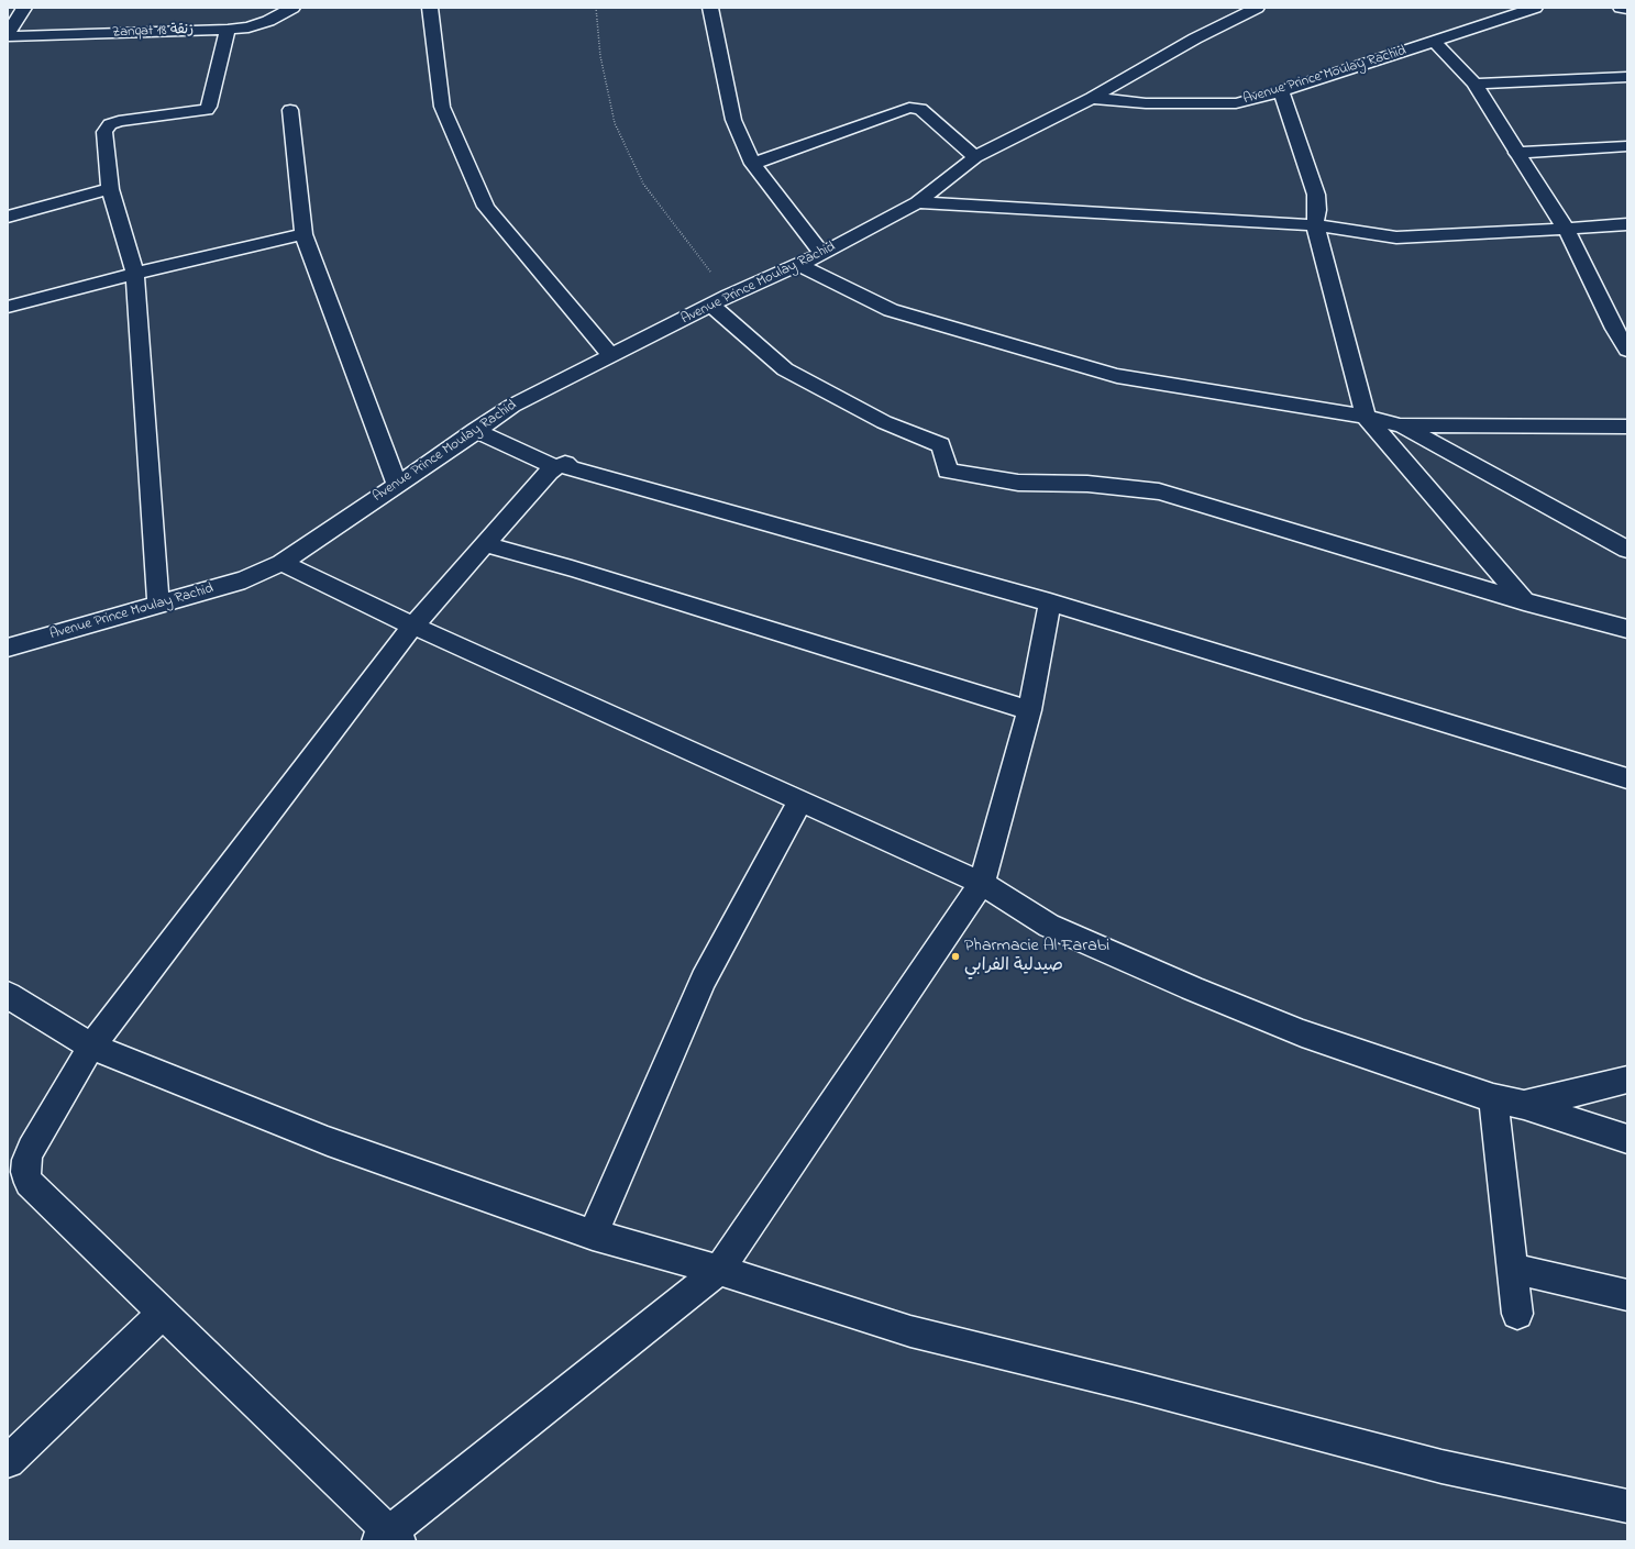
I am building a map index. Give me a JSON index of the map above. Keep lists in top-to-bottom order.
{
  "streets": {
    "street": ["Zanqat 18 زنقة", "Avenue Prince Moulay Rachid"]
  },
  "places": ["Pharmacie Al Farabi صيدلية الفرابي"]
}
